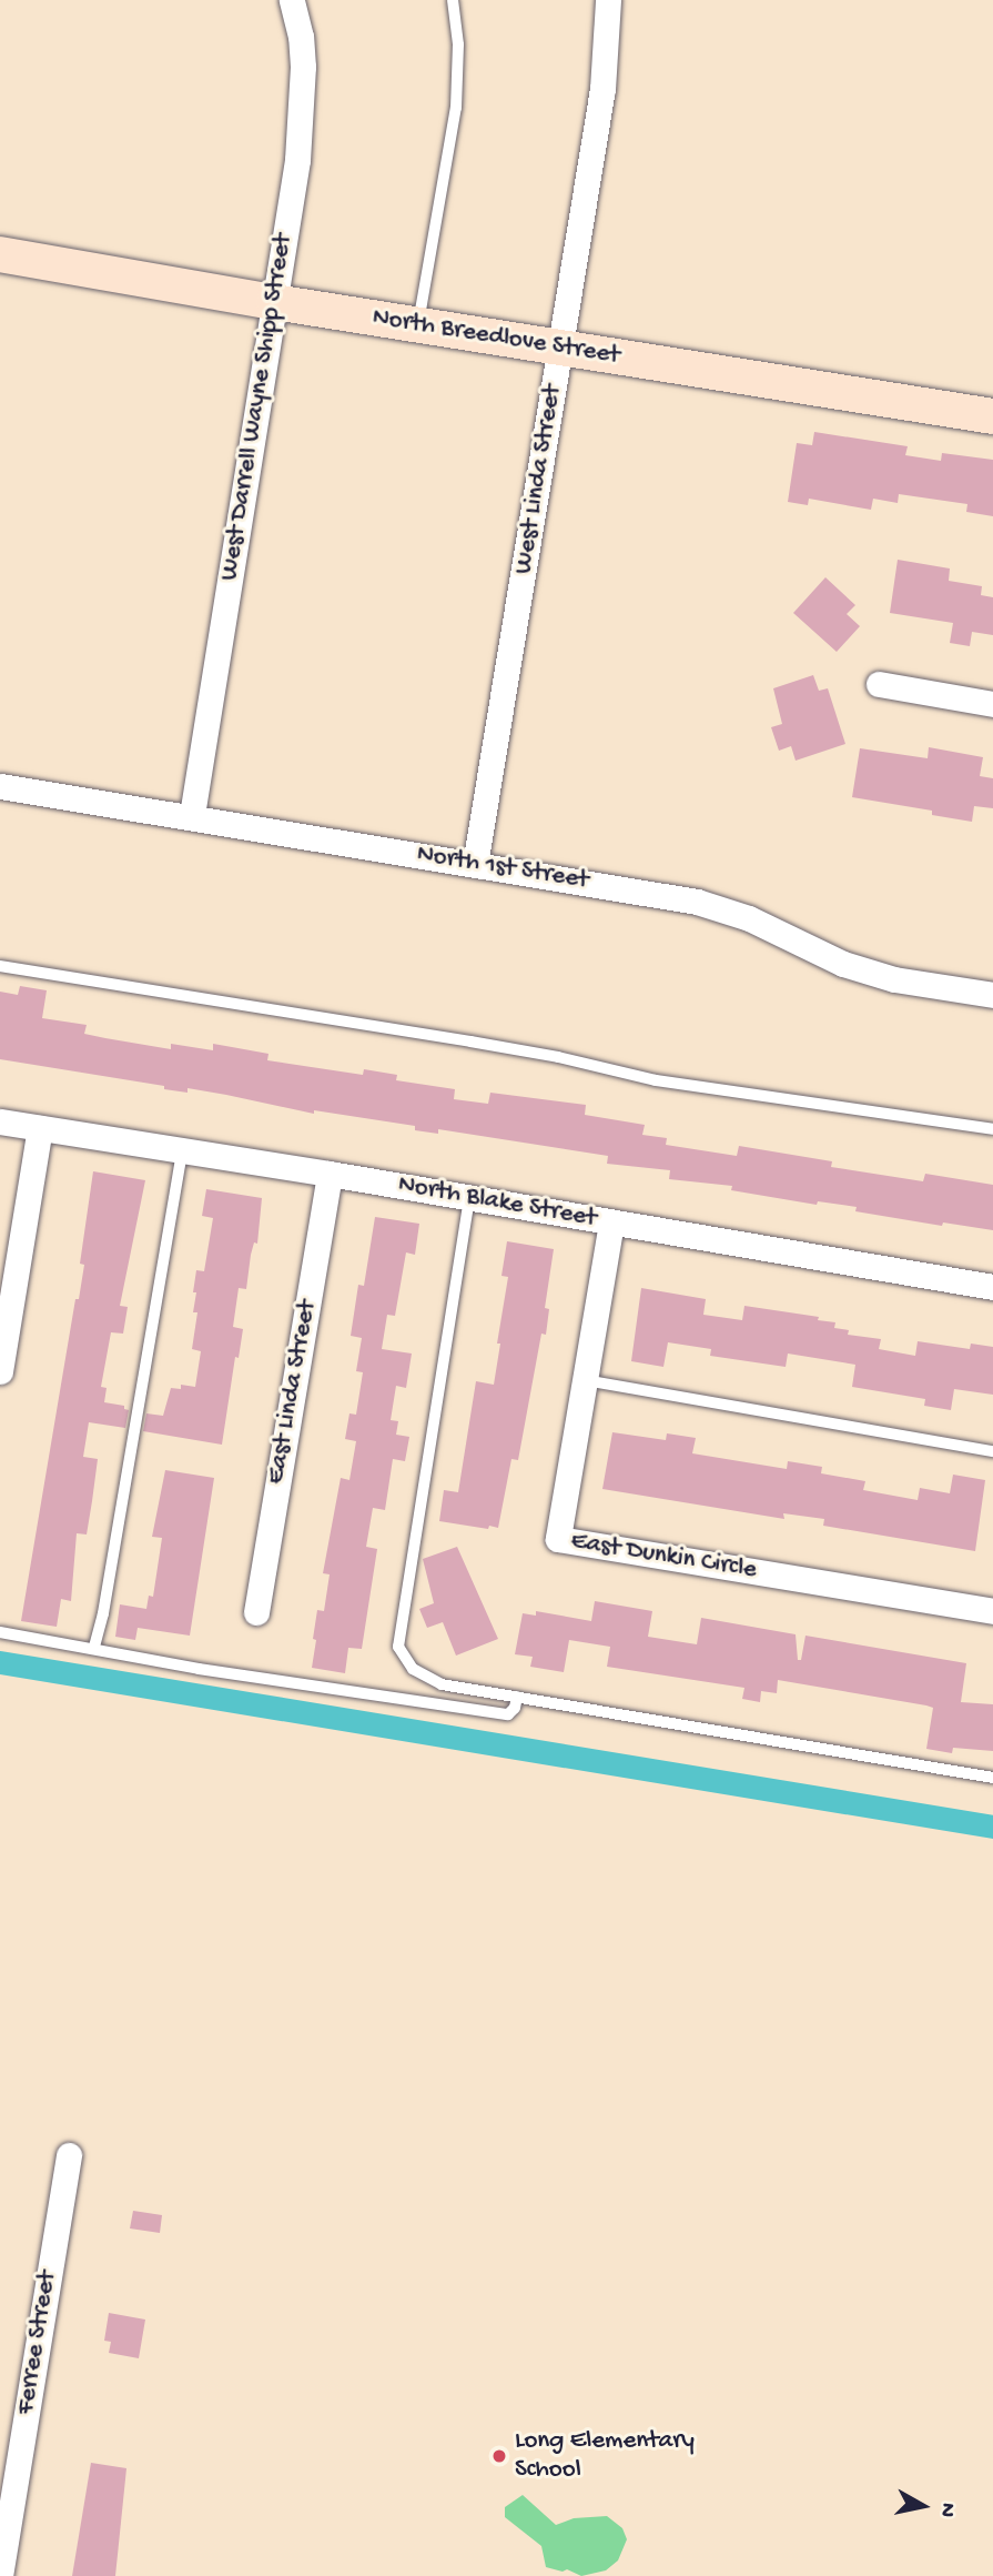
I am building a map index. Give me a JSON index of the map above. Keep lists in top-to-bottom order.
{
  "streets": {
    "street": [
      "North Breedlove Street",
      "West Darrell Wayne Shipp Street",
      "West Linda Street",
      "North 1st Street",
      "North Blake Street",
      "East Linda Street",
      "East Dunkin Circle",
      "Ferree Street"
    ]
  },
  "crossings": [
    ["North Breedlove Street", "West Darrell Wayne Shipp Street"],
    ["North Breedlove Street", "West Linda Street"],
    ["West Darrell Wayne Shipp Street", "North 1st Street"],
    ["West Linda Street", "North 1st Street"],
    ["North Blake Street", "East Linda Street"],
    ["North Blake Street", "East Dunkin Circle"]
  ],
  "places": ["Long Elementary School"],
  "north": "right"
}
